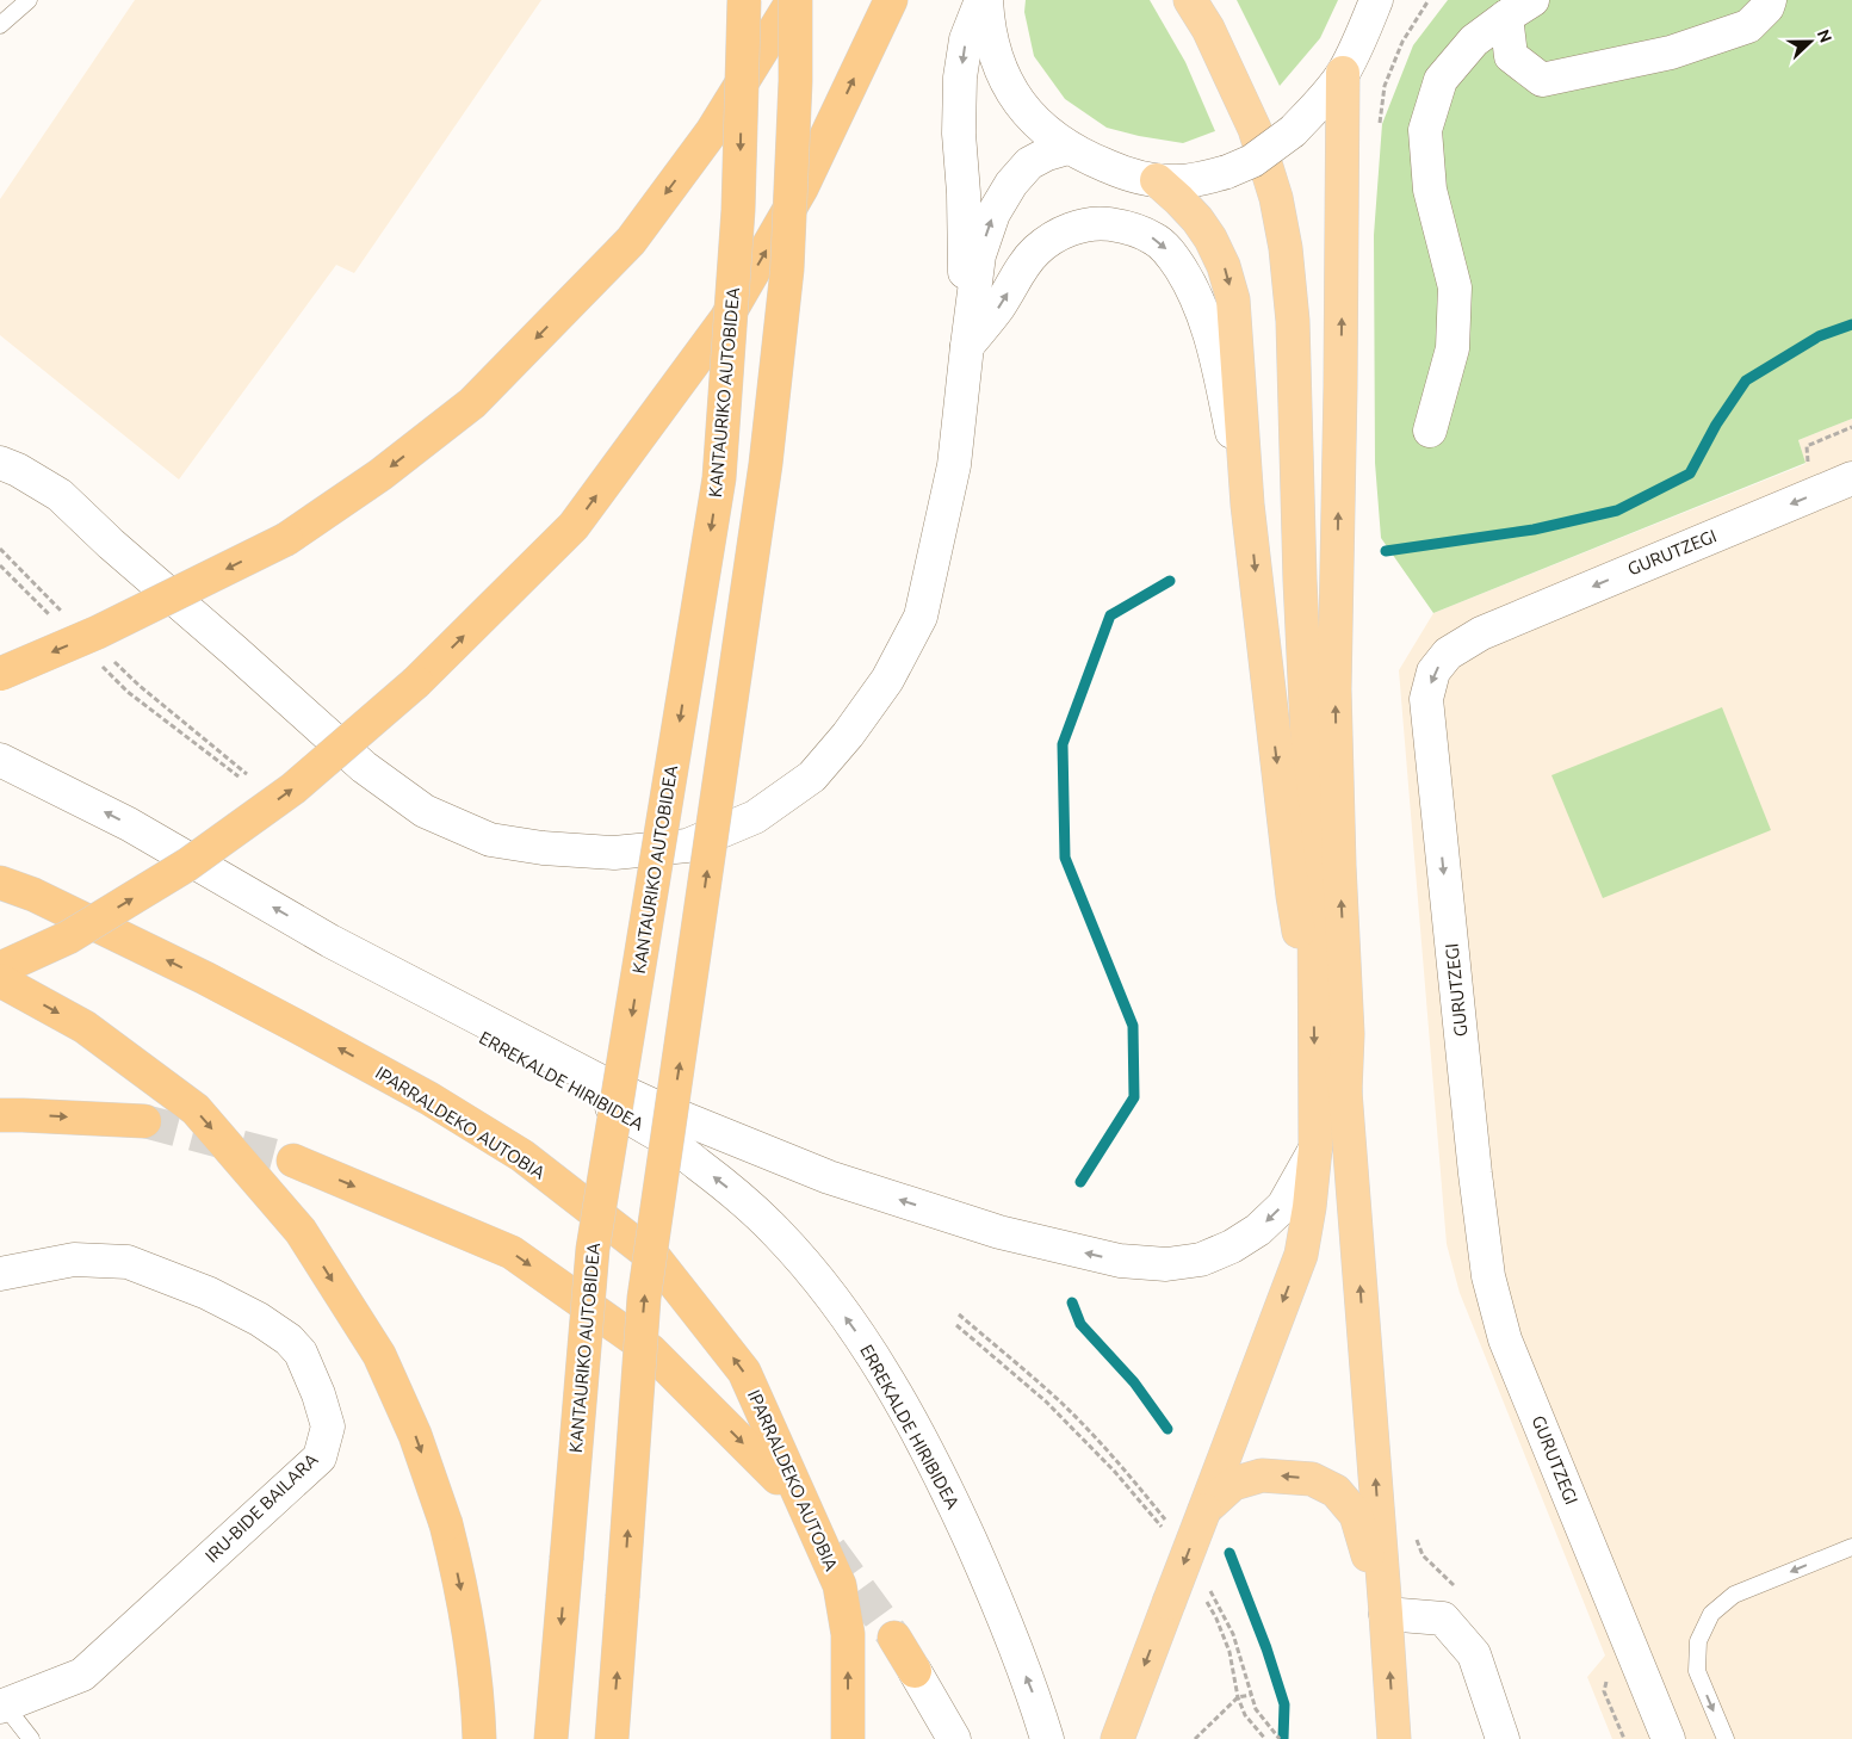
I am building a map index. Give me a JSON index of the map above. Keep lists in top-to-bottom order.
{
  "streets": {
    "highway": ["KANTAURIKO AUTOBIDEA", "IPARRALDEKO AUTOBIA"],
    "street": ["GURUTZEGI", "ERREKALDE HIRIBIDEA", "IRU-BIDE BAILARA"]
  },
  "one_way": ["GURUTZEGI", "ERREKALDE HIRIBIDEA"],
  "north": "right"
}
